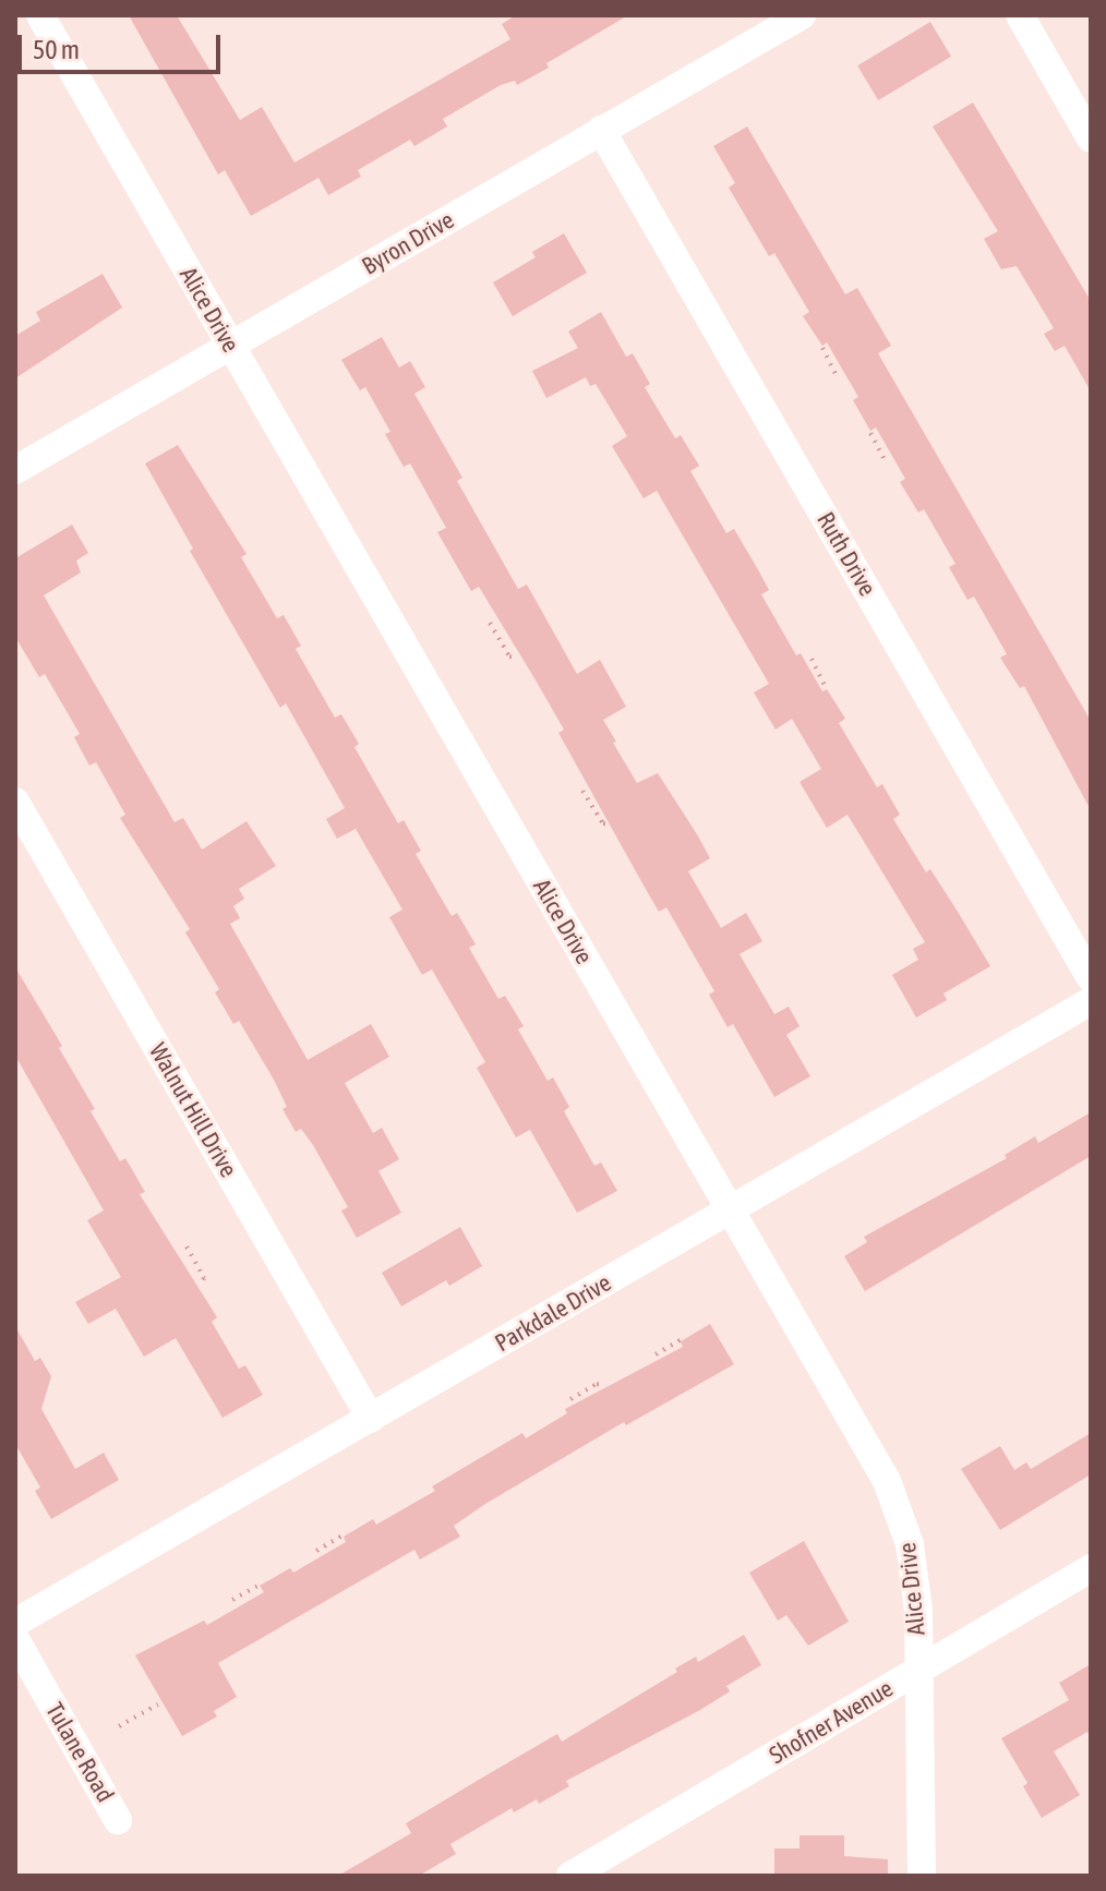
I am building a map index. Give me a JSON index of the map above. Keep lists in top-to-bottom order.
{
  "streets": {
    "street": [
      "Byron Drive",
      "Alice Drive",
      "Ruth Drive",
      "Walnut Hill Drive",
      "Parkdale Drive",
      "Shofner Avenue",
      "Tulane Road"
    ]
  },
  "crossings": [
    ["Byron Drive", "Alice Drive"],
    ["Byron Drive", "Ruth Drive"],
    ["Alice Drive", "Parkdale Drive"],
    ["Alice Drive", "Shofner Avenue"],
    ["Walnut Hill Drive", "Parkdale Drive"]
  ],
  "scale_bar": "50 m"
}
